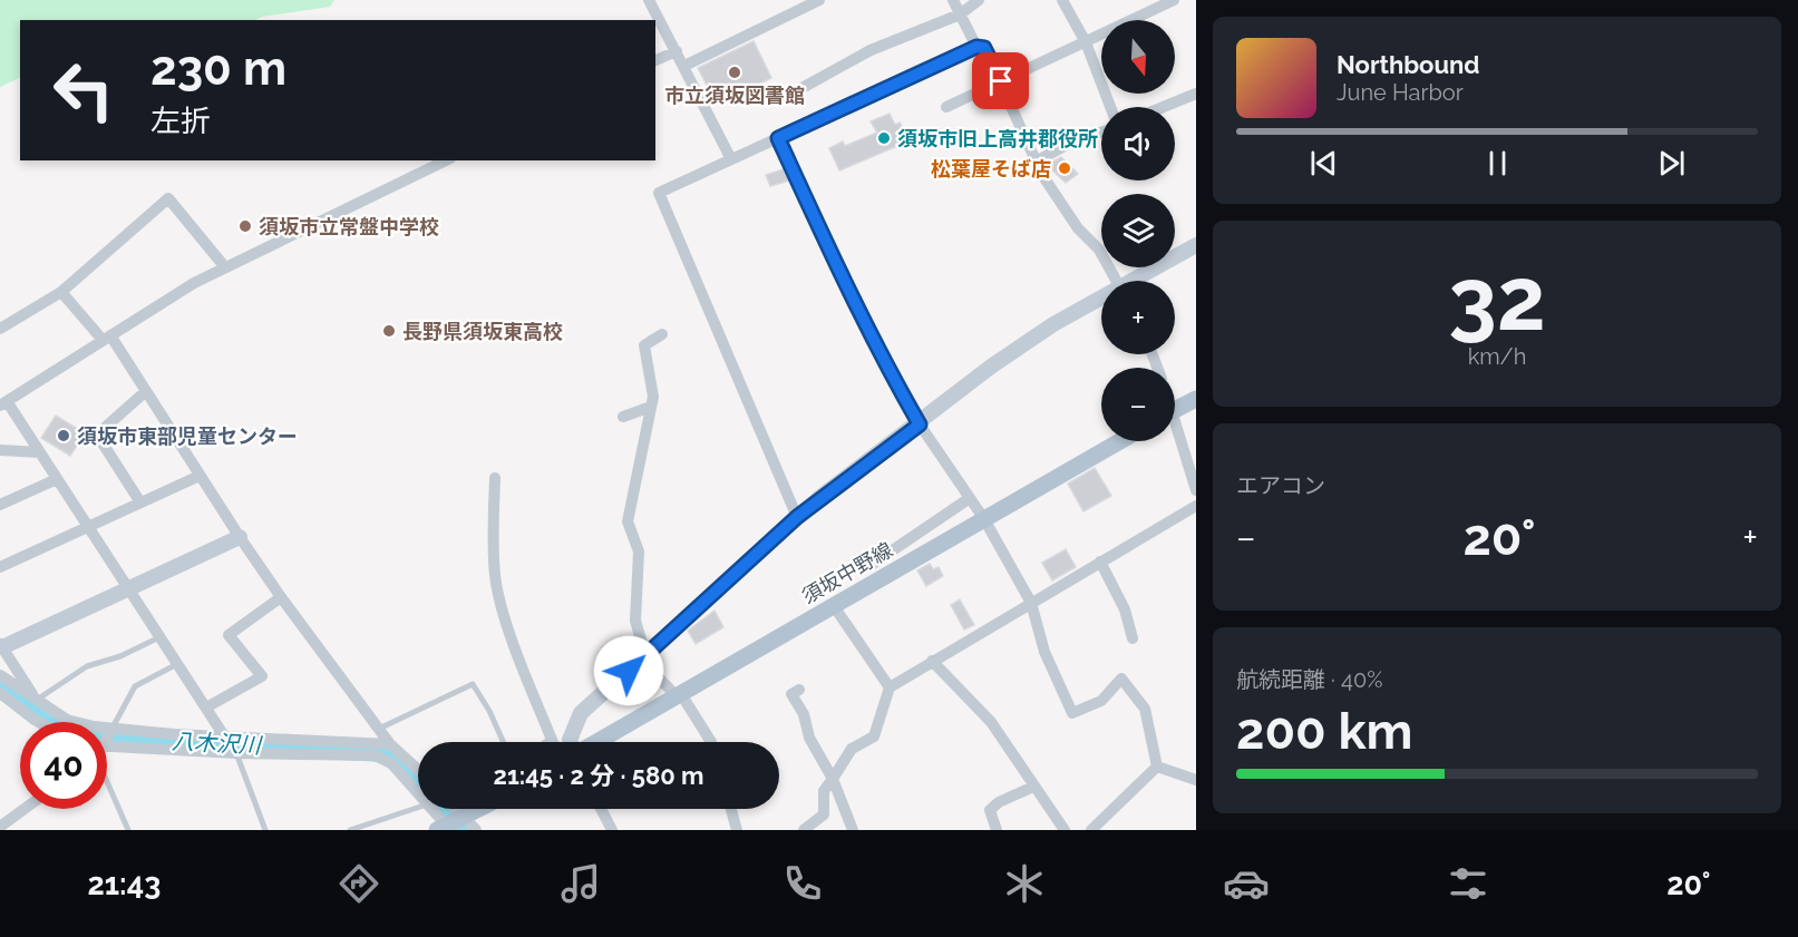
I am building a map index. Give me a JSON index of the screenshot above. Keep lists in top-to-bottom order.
{
  "streets": {
    "main road": ["須坂中野線"]
  },
  "water": ["八木沢川"],
  "places": [
    "市立須坂図書館",
    "須坂市旧上高井郡役所",
    "松葉屋そば店",
    "須坂市立常盤中学校",
    "長野県須坂東高校",
    "須坂市東部児童センター"
  ],
  "north": "bottom",
  "page": {
    "map_buttons": ["+", "−"],
    "turn": ["230 m", "左折"],
    "song": ["Northbound", "June Harbor"],
    "tile": [
      ["32", "km/h"],
      "エアコン",
      ["航続距離 · 40%", "200 km"]
    ],
    "heat": ["−", "20°", "+"],
    "limit": "40",
    "trip": "21:45 · 2 分 · 580 m",
    "tabs": ["21:43", "20°"]
  }
}
